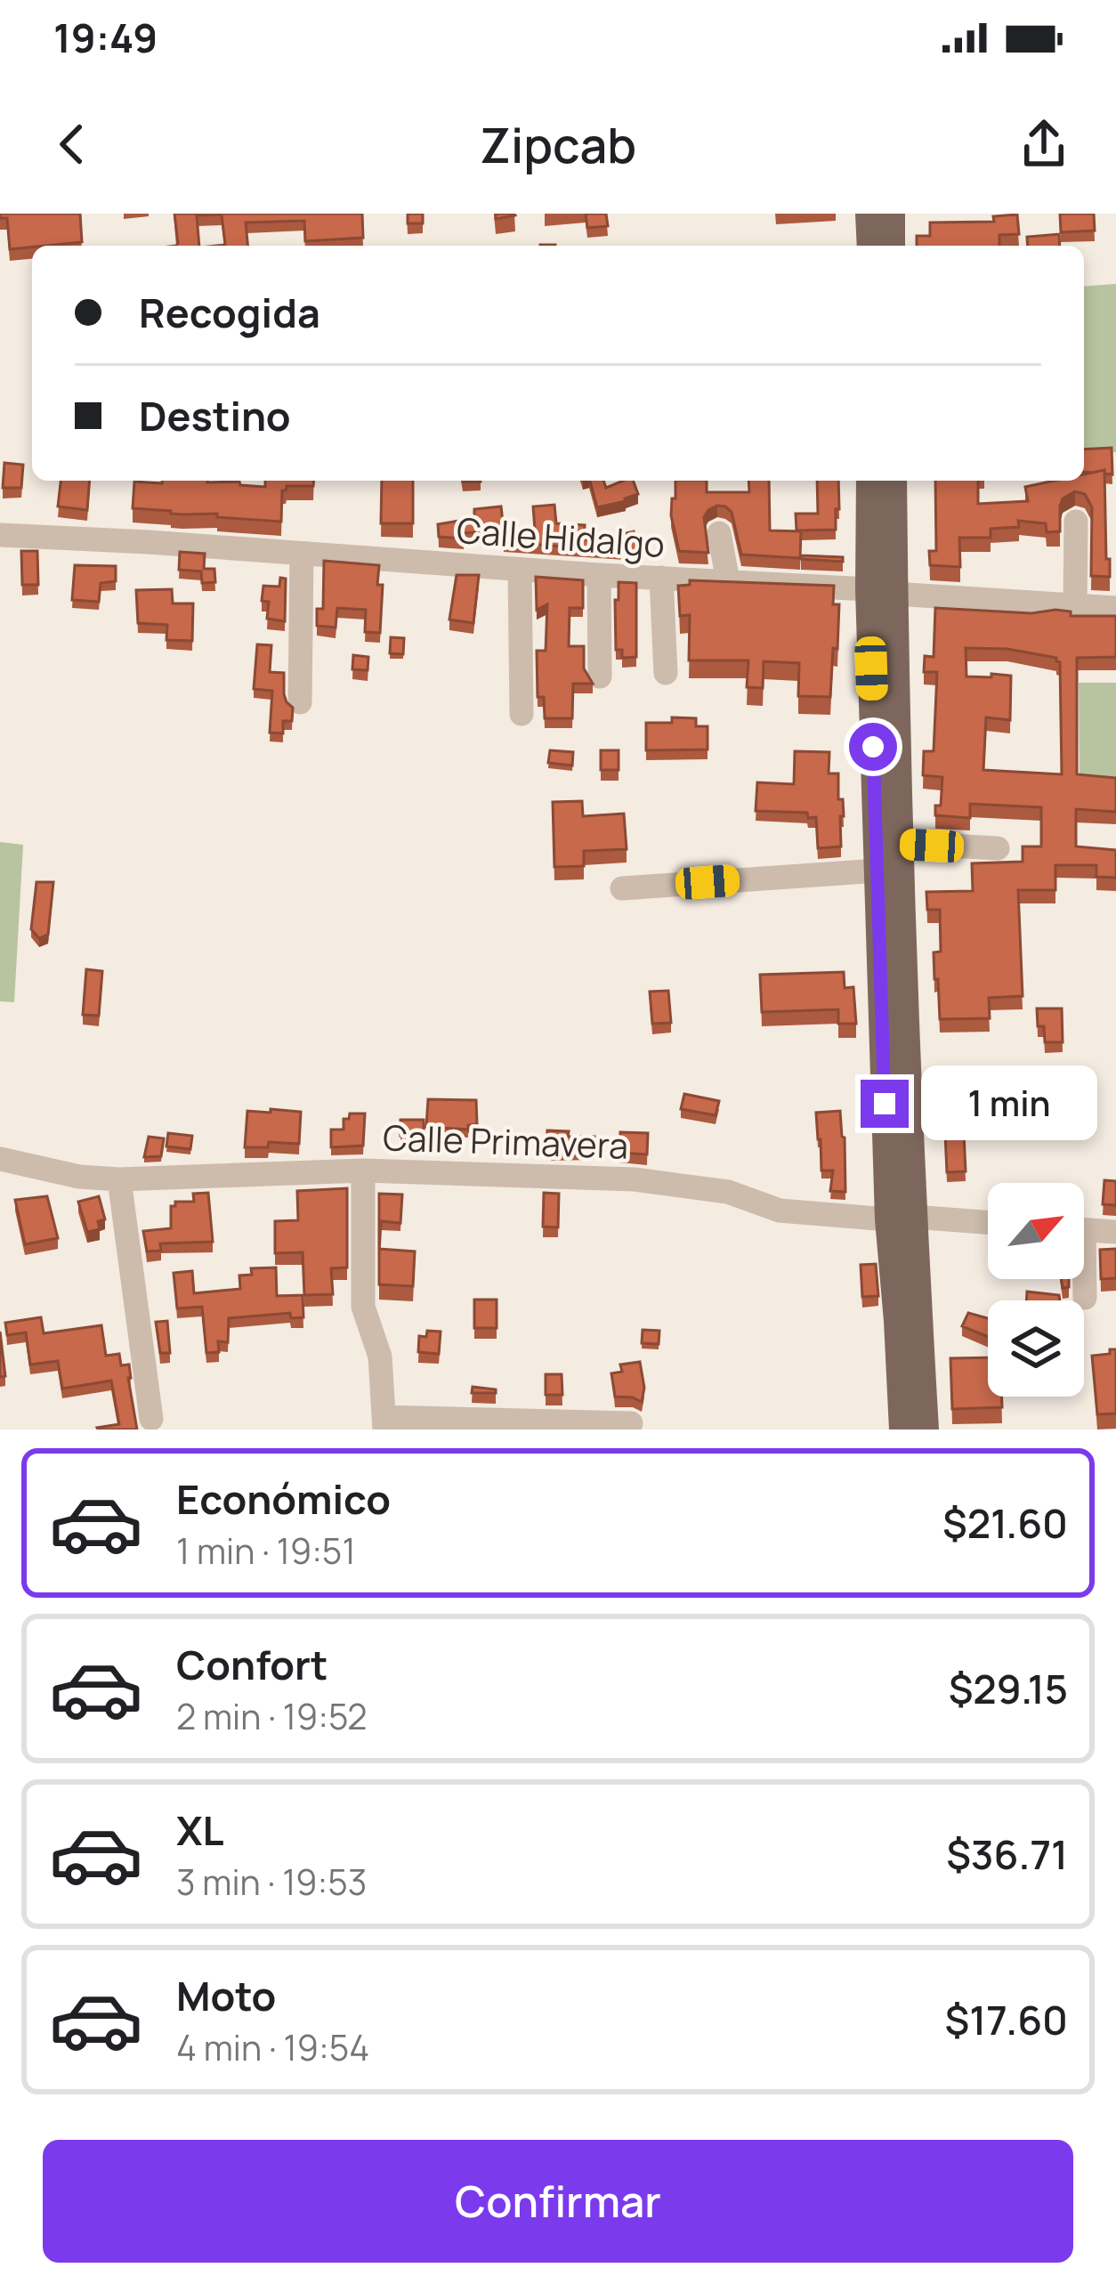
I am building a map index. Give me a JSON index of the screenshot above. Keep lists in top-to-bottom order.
{
  "streets": {
    "street": ["Calle Hidalgo", "Calle Primavera"]
  },
  "north": "top right",
  "page": {
    "status": "19:49",
    "header": "Zipcab",
    "banner": ["Recogida", "Destino"],
    "bubble": "1 min",
    "list": [
      {
        "name": "Económico",
        "note": "1 min · 19:51",
        "value": "$21.60"
      },
      {
        "name": "Confort",
        "note": "2 min · 19:52",
        "value": "$29.15"
      },
      {
        "name": "XL",
        "note": "3 min · 19:53",
        "value": "$36.71"
      },
      {
        "name": "Moto",
        "note": "4 min · 19:54",
        "value": "$17.60"
      }
    ],
    "buttons": "Confirmar"
  }
}
